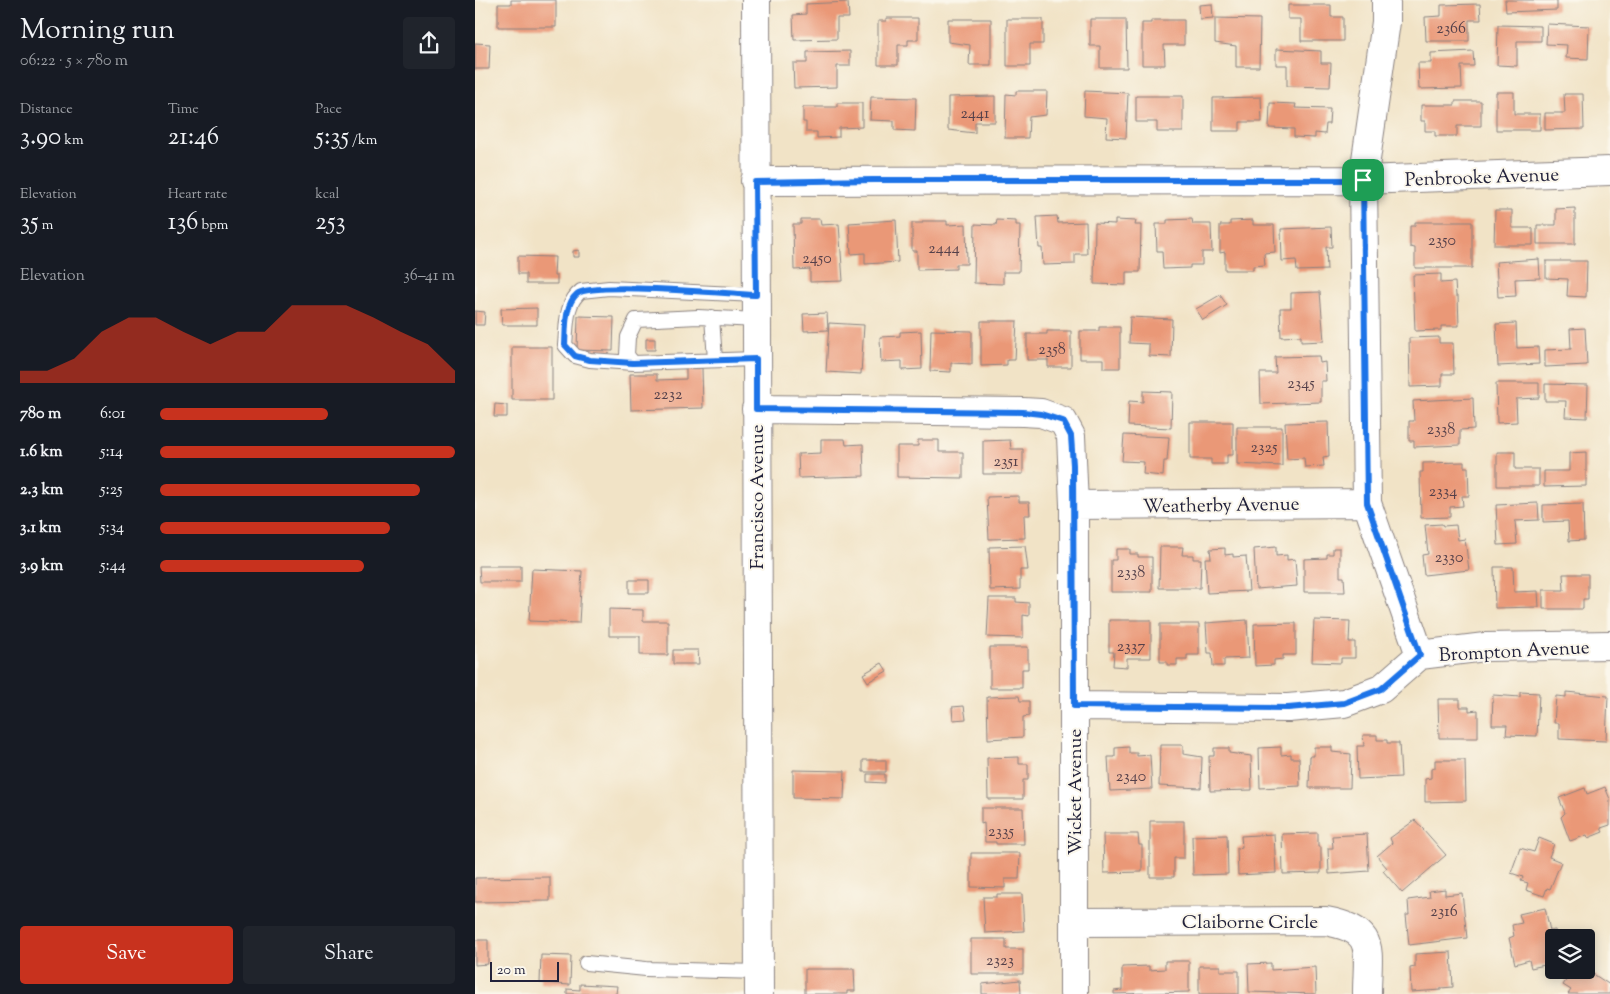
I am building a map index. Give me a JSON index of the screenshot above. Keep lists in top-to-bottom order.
{
  "streets": {
    "street": [
      "Penbrooke Avenue",
      "Francisco Avenue",
      "Weatherby Avenue",
      "Brompton Avenue",
      "Wicket Avenue",
      "Claiborne Circle"
    ]
  },
  "crossings": [
    ["Penbrooke Avenue", "Francisco Avenue"],
    ["Francisco Avenue", "Wicket Avenue"],
    ["Weatherby Avenue", "Wicket Avenue"],
    ["Brompton Avenue", "Wicket Avenue"],
    ["Wicket Avenue", "Claiborne Circle"]
  ],
  "house_numbers": [
    "2366",
    "2441",
    "2350",
    "2444",
    "2450",
    "2358",
    "2345",
    "2232",
    "2338",
    "2325",
    "2351",
    "2334",
    "2330",
    "2338",
    "2337",
    "2340",
    "2335",
    "2316",
    "2323"
  ],
  "scale_bar": "20 m",
  "page": {
    "heading": ["Morning run", "06:22 · 5 × 780 m"],
    "stats": [
      ["Distance", "3.90 km"],
      ["Time", "21:46"],
      ["Pace", "5:35 /km"],
      ["Elevation", "35 m"],
      ["Heart rate", "136 bpm"],
      ["kcal", "253"]
    ],
    "chart": ["Elevation", "36–41 m"],
    "list": [
      {
        "name": "780 m",
        "note": "6:01"
      },
      {
        "name": "1.6 km",
        "note": "5:14"
      },
      {
        "name": "2.3 km",
        "note": "5:25"
      },
      {
        "name": "3.1 km",
        "note": "5:34"
      },
      {
        "name": "3.9 km",
        "note": "5:44"
      }
    ],
    "buttons": ["Save", "Share"],
    "scale": "20 m"
  }
}
